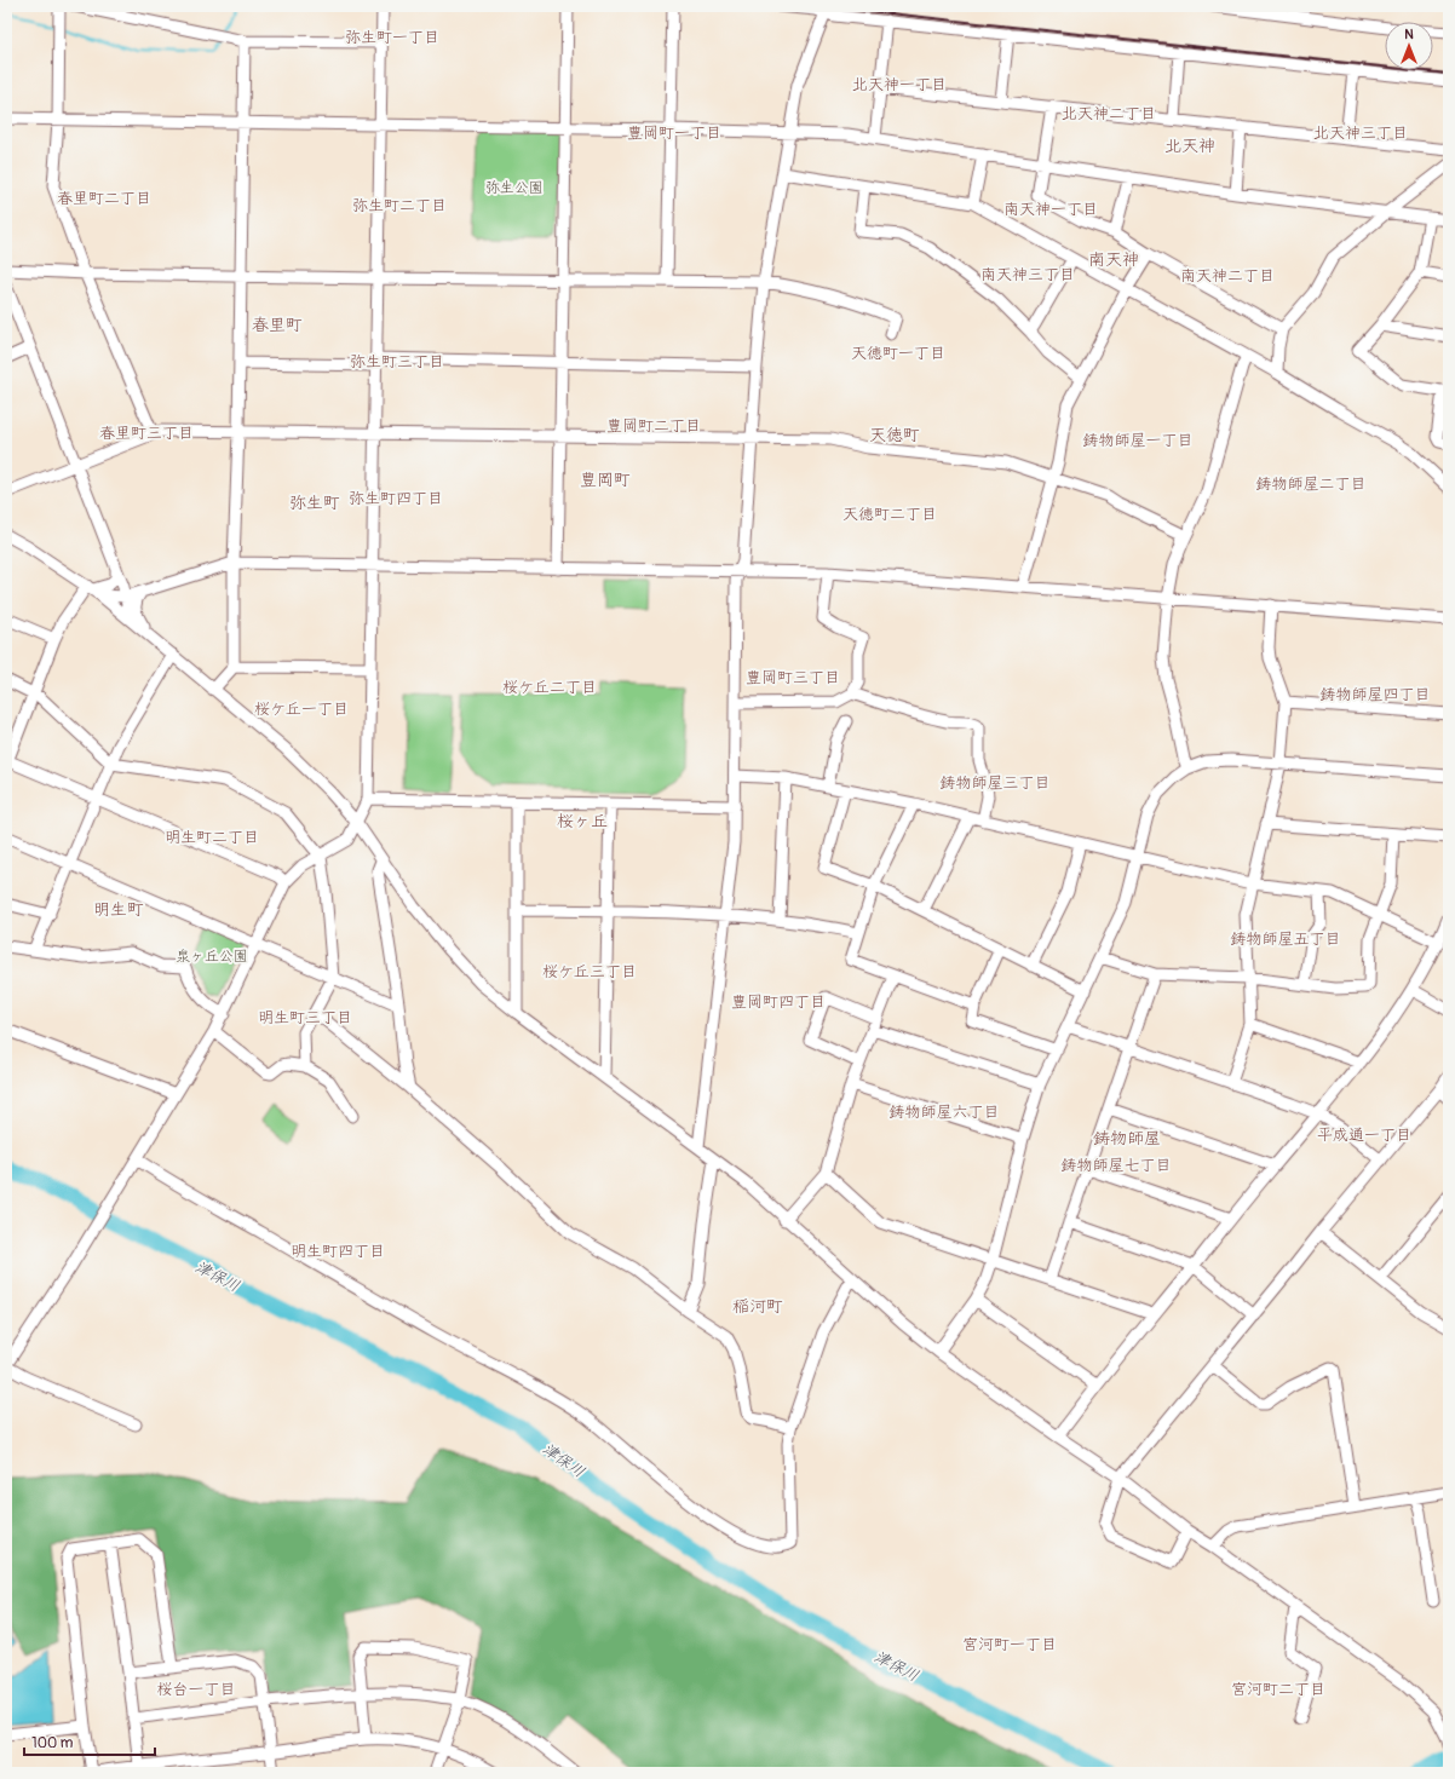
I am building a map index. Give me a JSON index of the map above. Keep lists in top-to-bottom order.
{
  "districts": [
    "弥生町一丁目",
    "北天神一丁目",
    "北天神二丁目",
    "豊岡町一丁目",
    "北天神三丁目",
    "北天神",
    "春里町二丁目",
    "弥生町二丁目",
    "南天神一丁目",
    "南天神",
    "南天神三丁目",
    "南天神二丁目",
    "春里町",
    "天徳町一丁目",
    "弥生町三丁目",
    "豊岡町二丁目",
    "春里町三丁目",
    "天徳町",
    "鋳物師屋一丁目",
    "豊岡町",
    "鋳物師屋二丁目",
    "弥生町四丁目",
    "弥生町",
    "天徳町二丁目",
    "豊岡町三丁目",
    "桜ケ丘二丁目",
    "鋳物師屋四丁目",
    "桜ケ丘一丁目",
    "鋳物師屋三丁目",
    "桜ヶ丘",
    "明生町二丁目",
    "明生町",
    "鋳物師屋五丁目",
    "桜ケ丘三丁目",
    "豊岡町四丁目",
    "明生町三丁目",
    "鋳物師屋六丁目",
    "平成通一丁目",
    "鋳物師屋",
    "鋳物師屋七丁目",
    "明生町四丁目",
    "稲河町",
    "宮河町一丁目",
    "桜台一丁目",
    "宮河町二丁目"
  ],
  "water": ["津保川"],
  "parks": ["弥生公園", "泉ヶ丘公園"],
  "scale_bar": "100 m",
  "north": "top"
}
